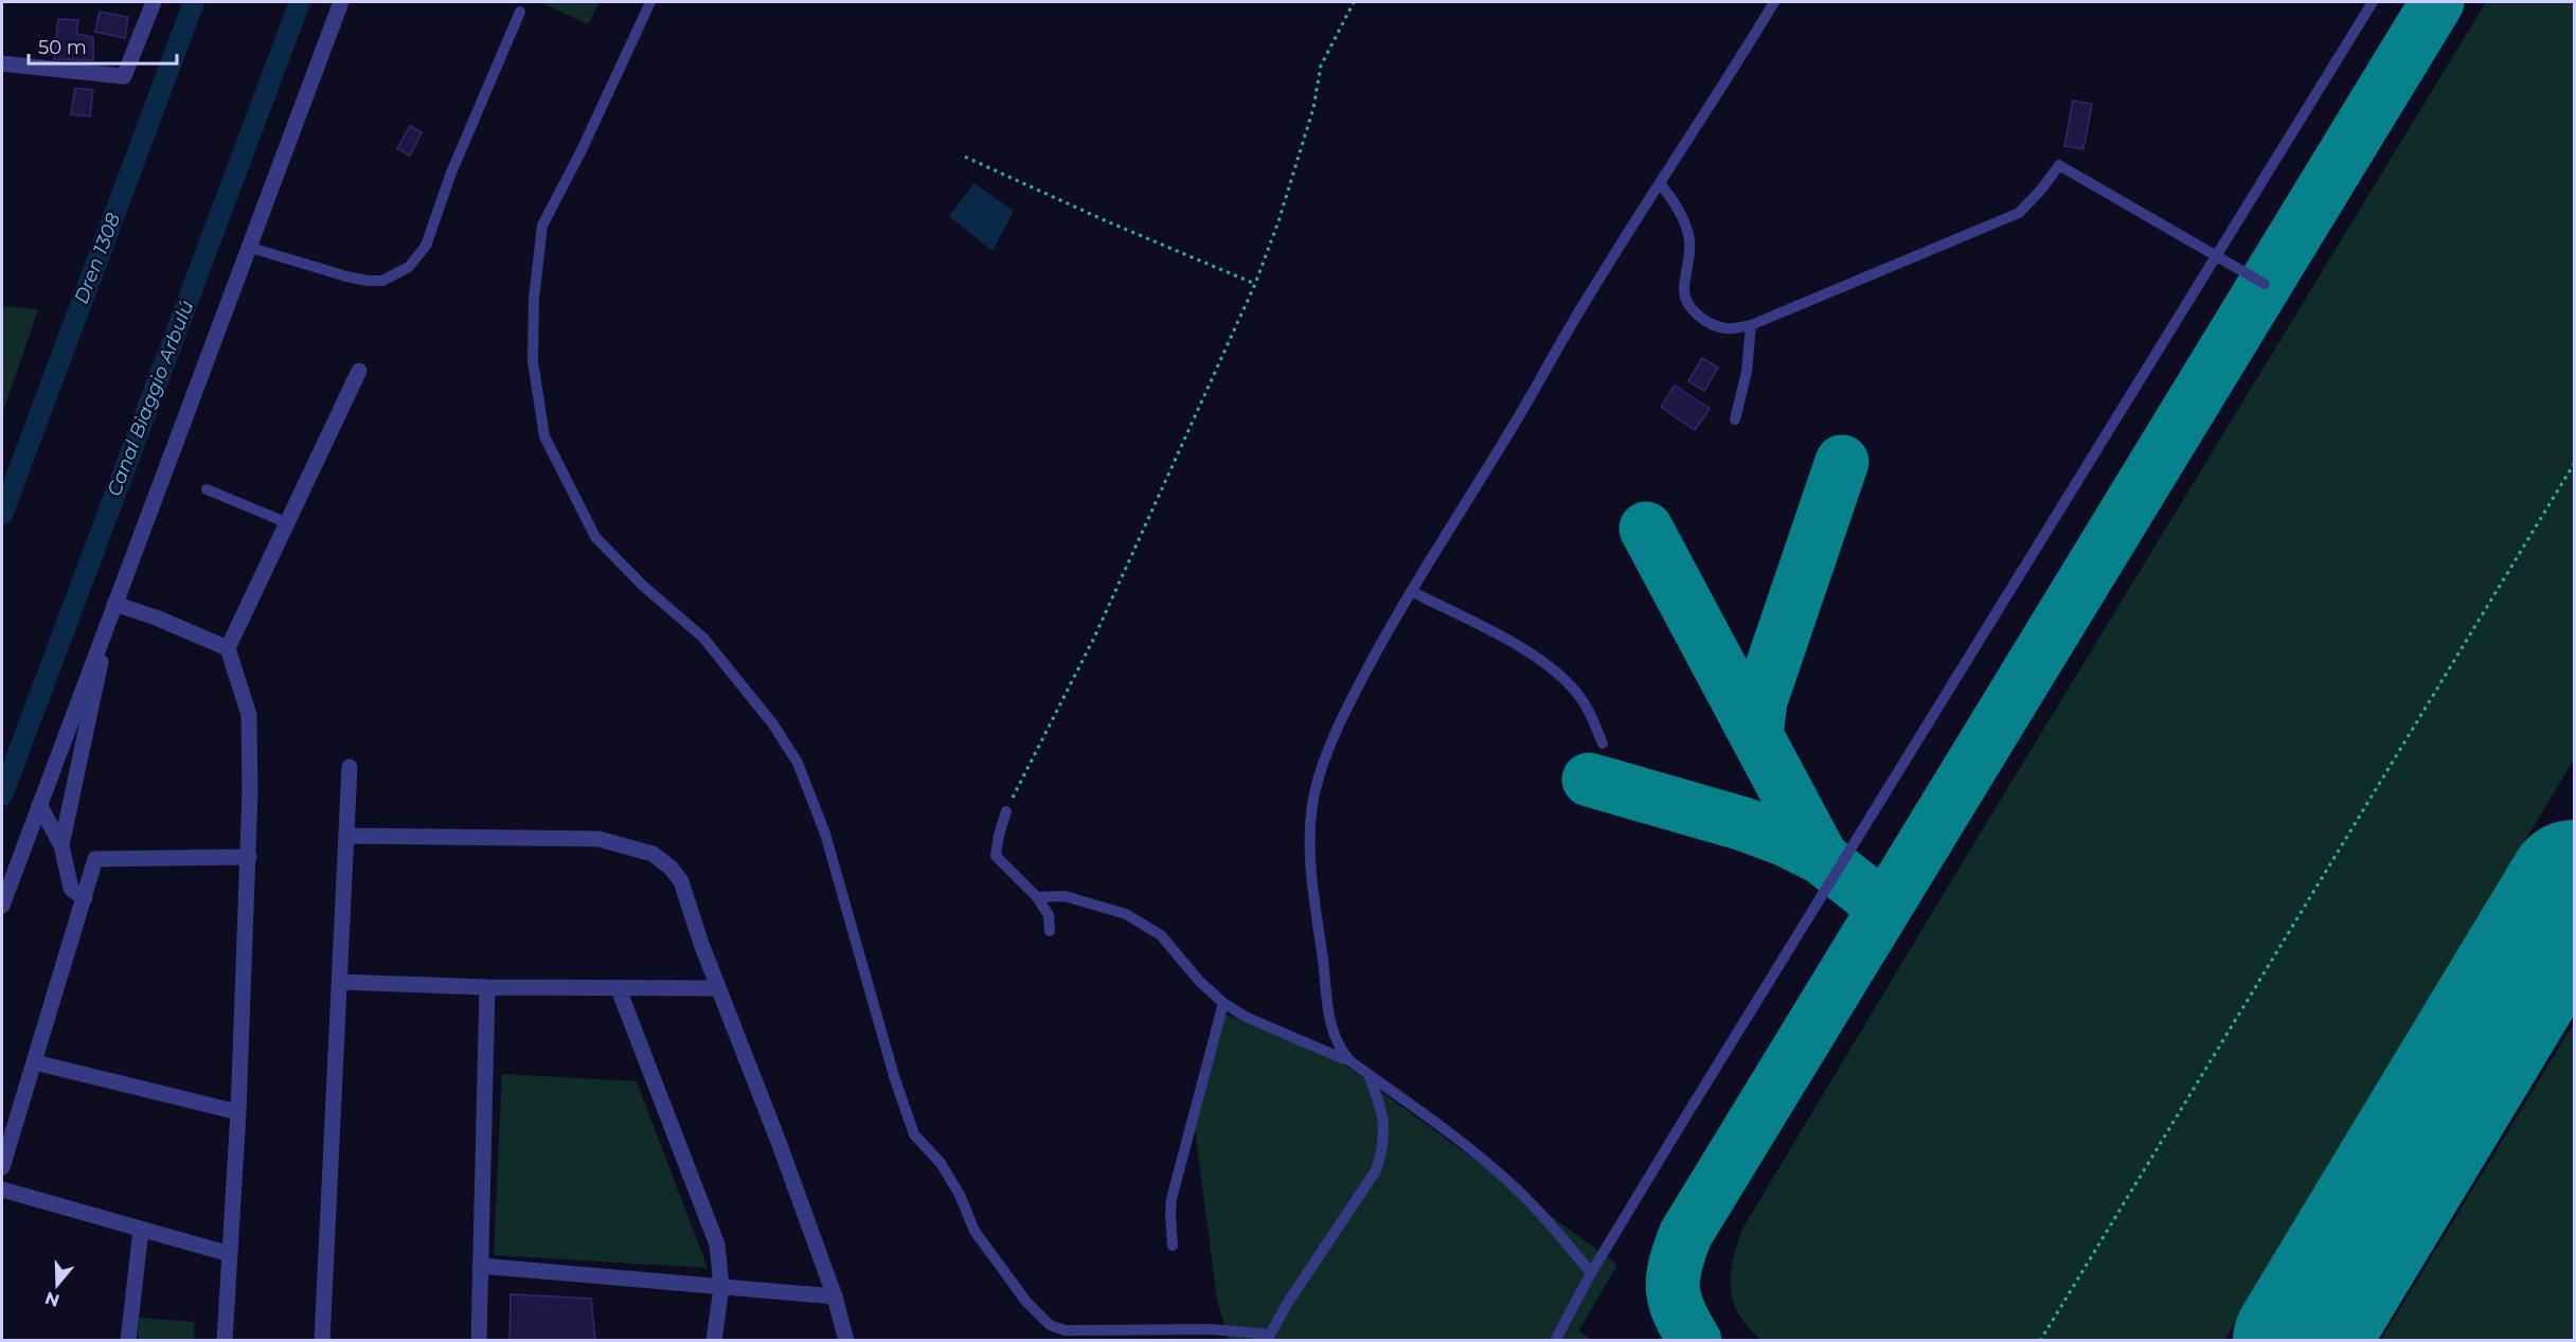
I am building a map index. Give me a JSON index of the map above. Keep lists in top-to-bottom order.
{
  "water": ["Dren 1308", "Canal Biaggio Arbulú"],
  "scale_bar": "50 m",
  "north": "bottom"
}
